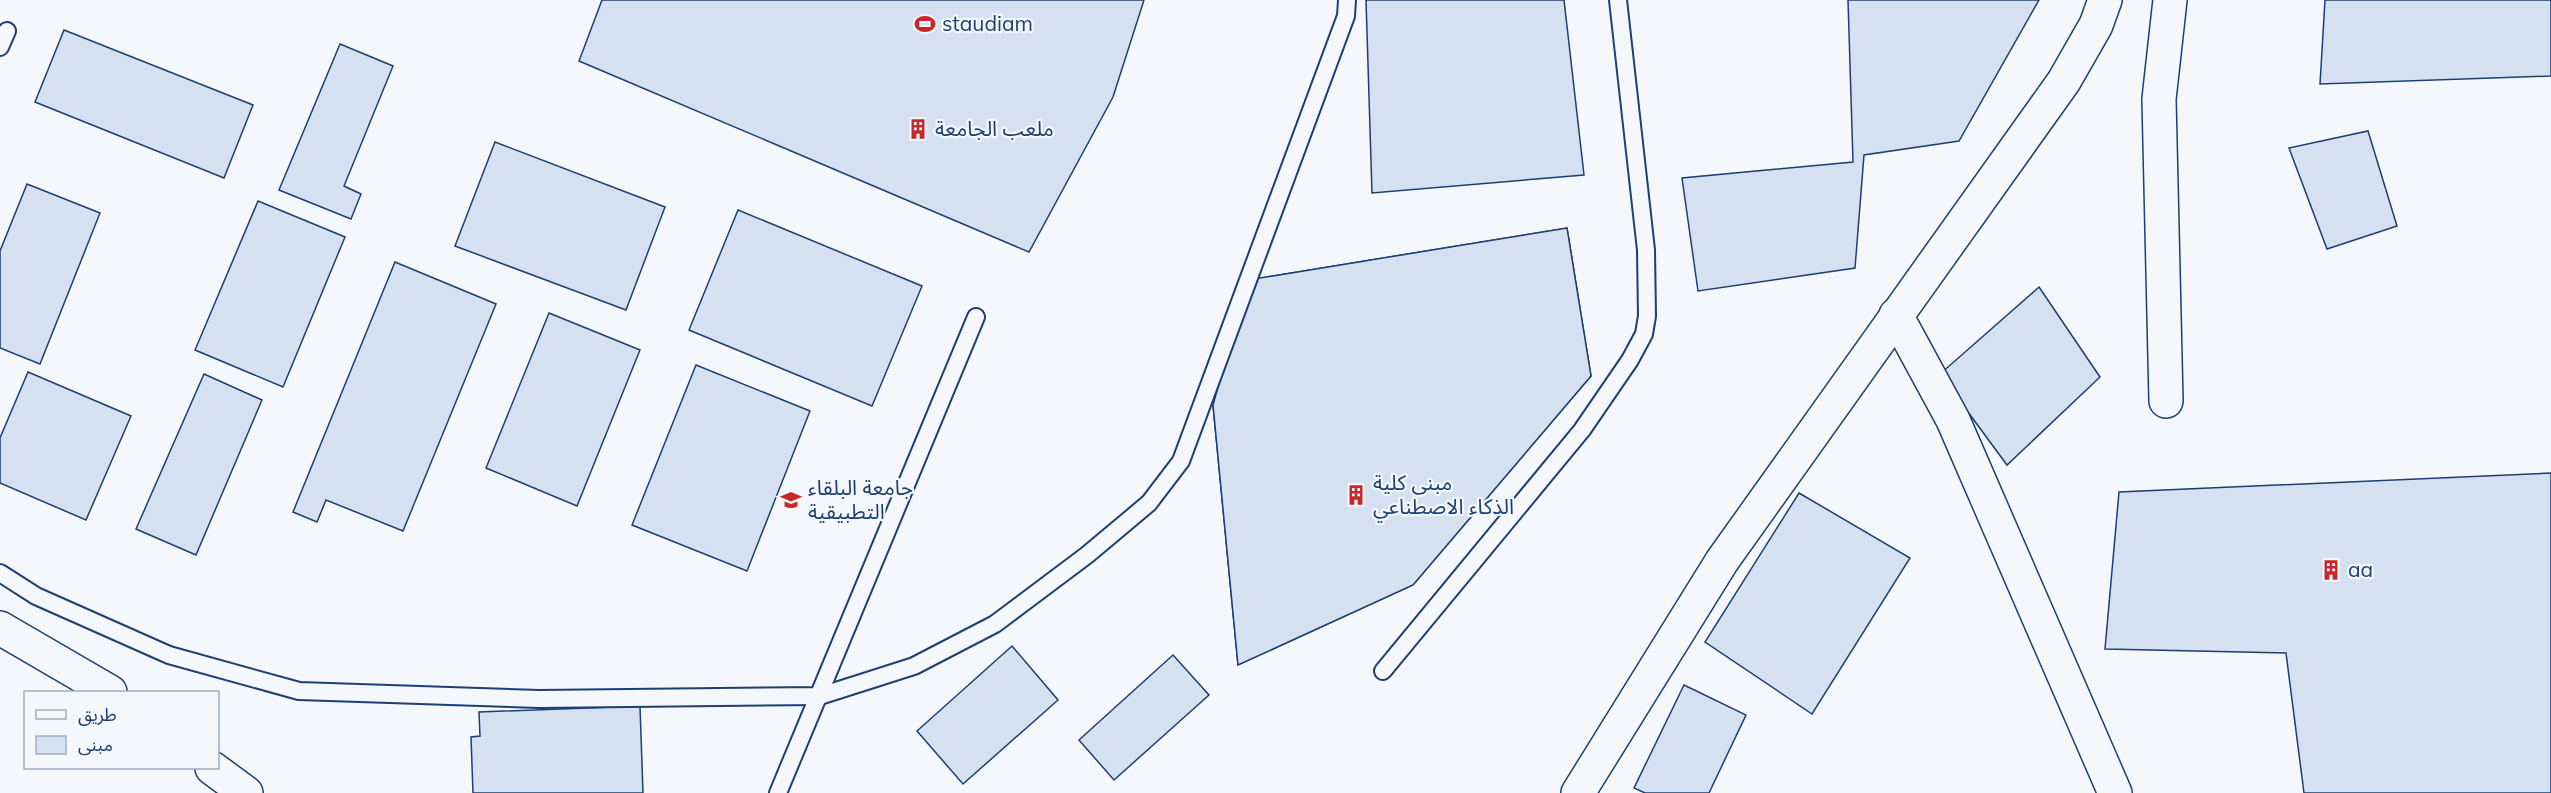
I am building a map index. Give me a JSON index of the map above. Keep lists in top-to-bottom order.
{
  "places": {
    "sports": ["staudiam"],
    "building": ["ملعب الجامعة", "مبنى كلية الذكاء الاصطناعي", "aa"],
    "school or university": ["جامعة البلقاء التطبيقية"]
  },
  "legend": ["طريق", "مبنى"]
}
